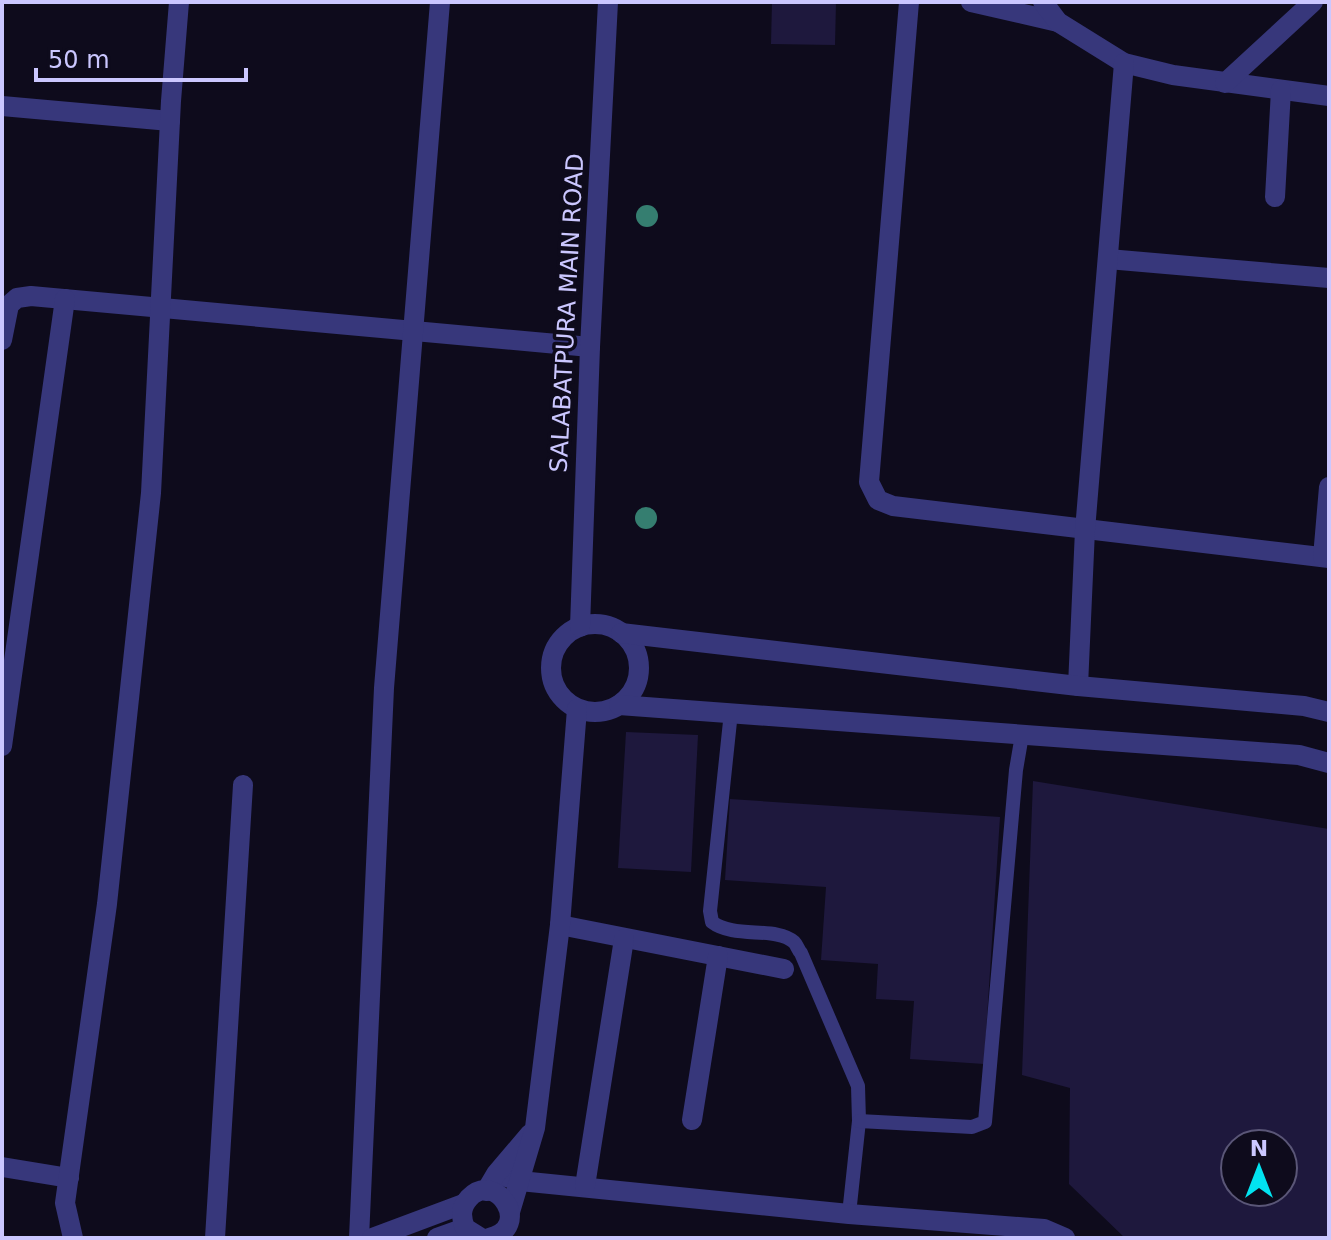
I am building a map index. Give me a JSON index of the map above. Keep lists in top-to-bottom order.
{
  "streets": {
    "street": ["SALABATPURA MAIN ROAD"]
  },
  "scale_bar": "50 m",
  "north": "top"
}
